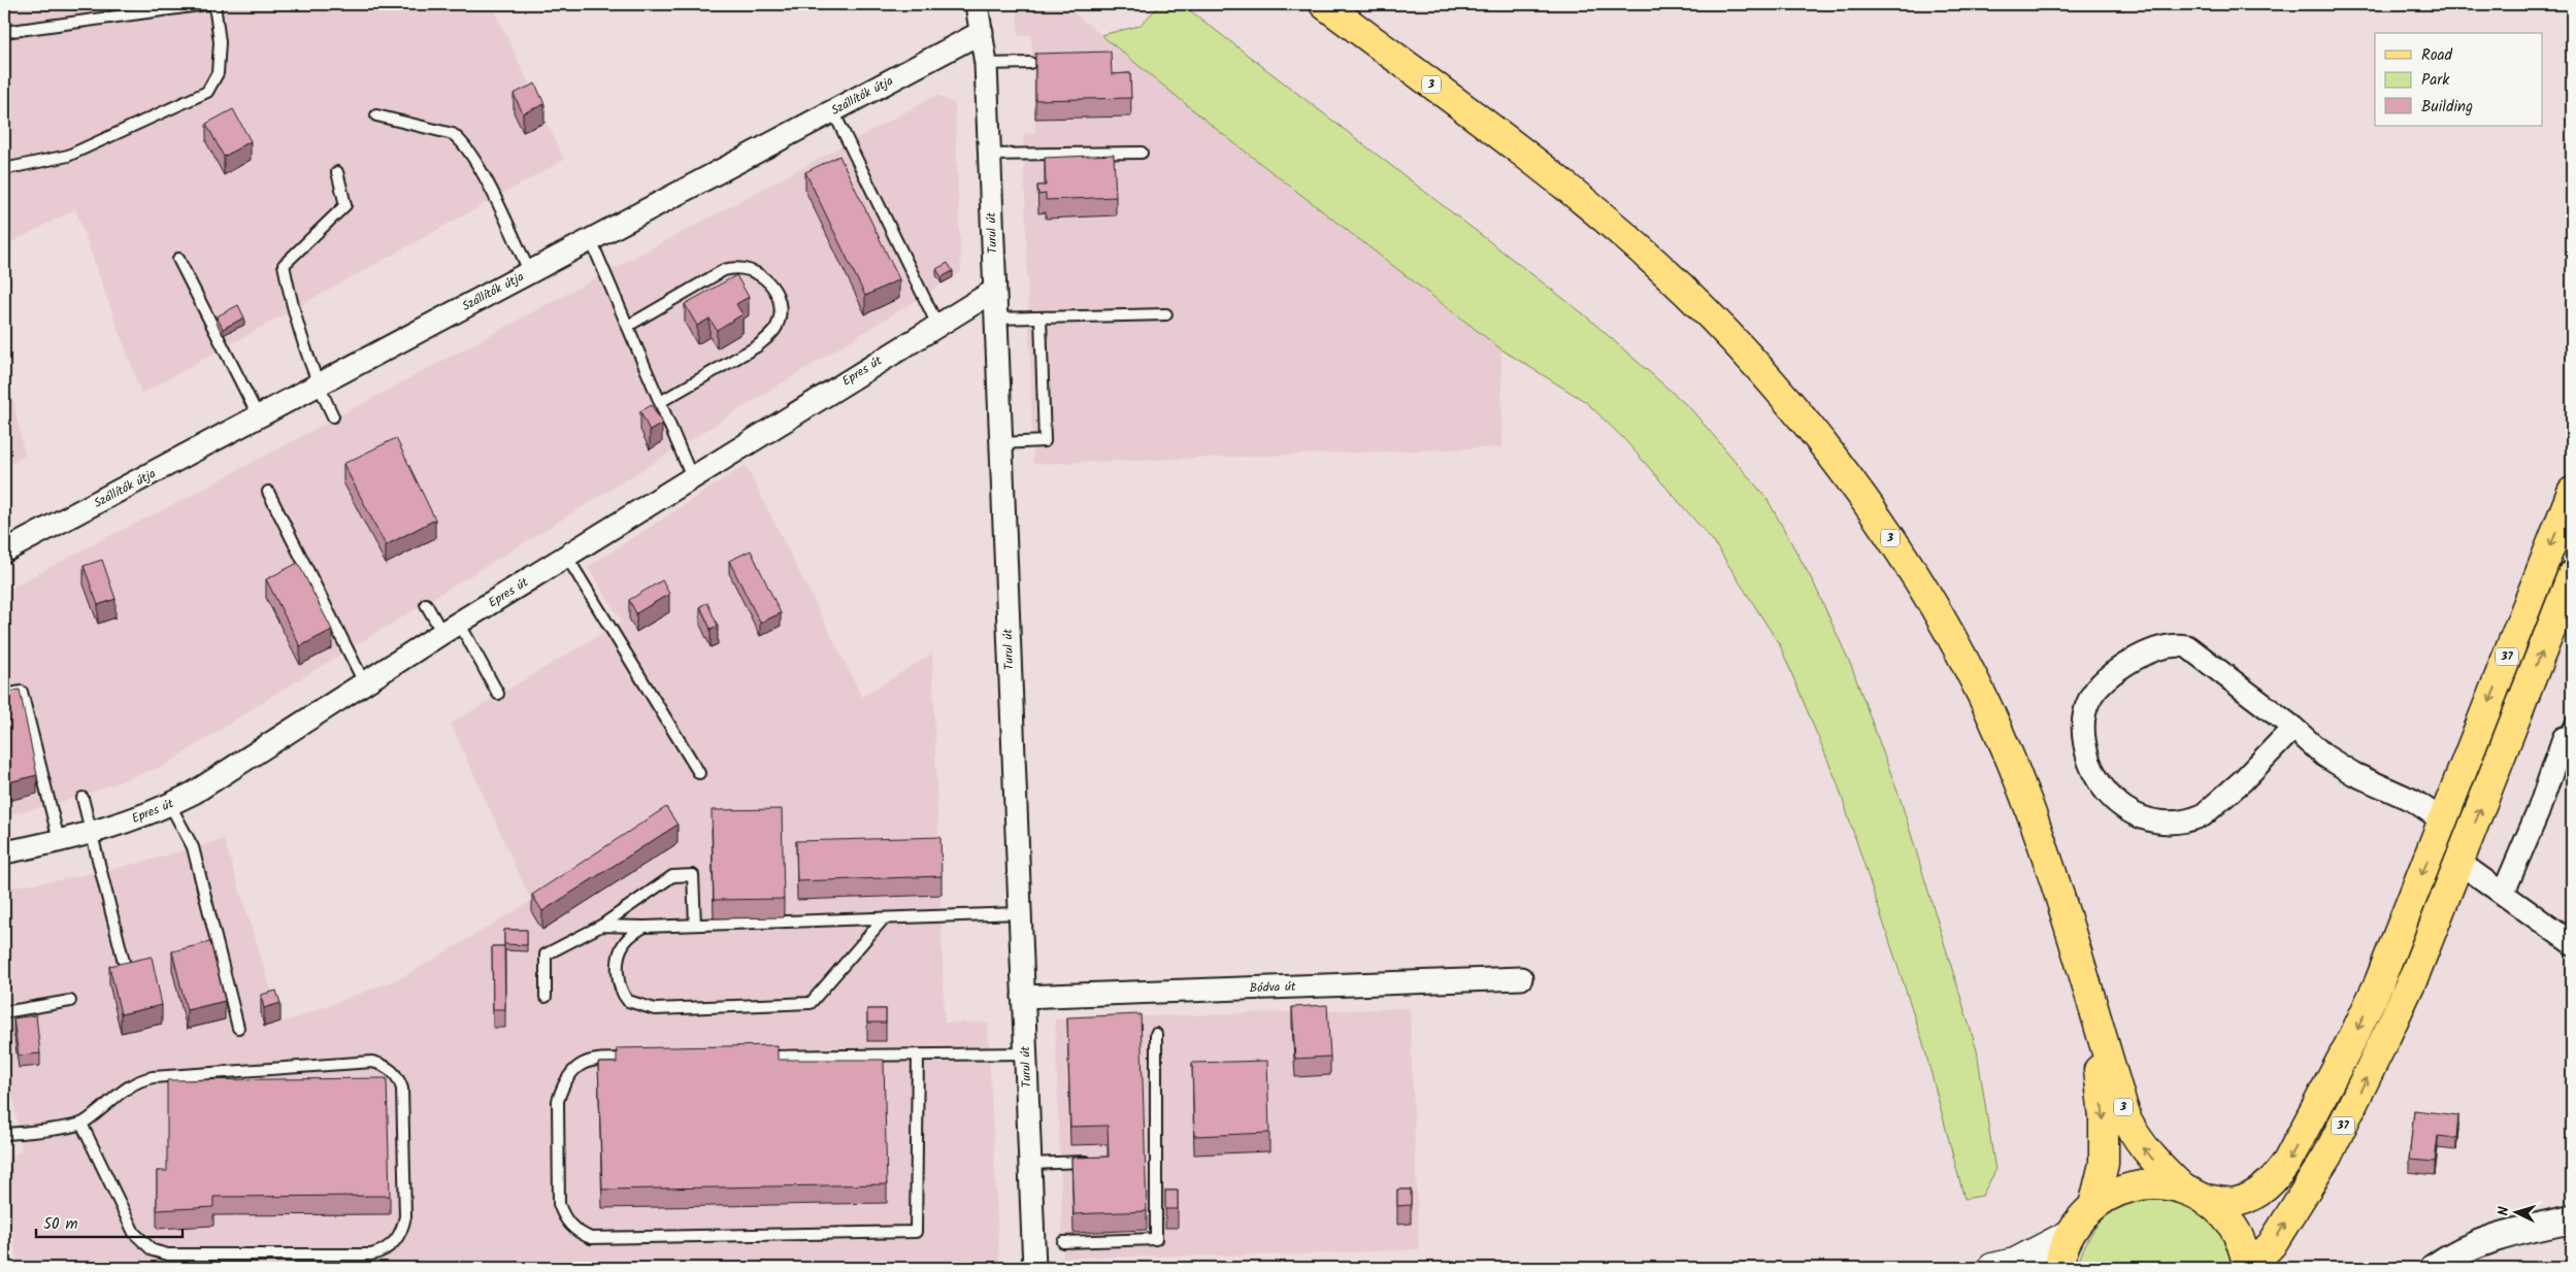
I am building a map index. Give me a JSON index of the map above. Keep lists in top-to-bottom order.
{
  "streets": {
    "main road": ["3", "37"],
    "street": [
      "Szállítók útja",
      "Turul út",
      "Epres út",
      "Bódva út"
    ]
  },
  "crossings": [
    ["3", "37"],
    ["Szállítók útja", "Turul út"],
    ["Turul út", "Epres út"],
    ["Turul út", "Bódva út"]
  ],
  "legend": ["Road", "Park", "Building"],
  "scale_bar": "50 m",
  "north": "left"
}
